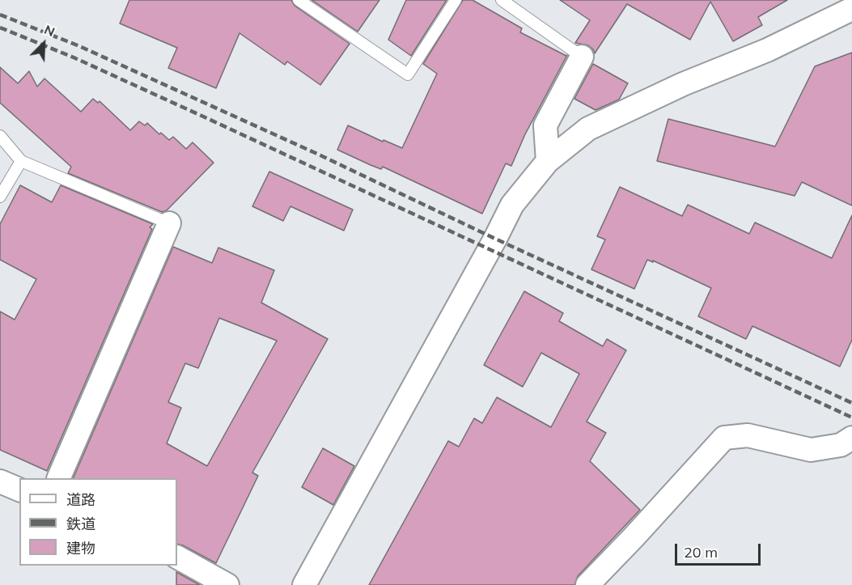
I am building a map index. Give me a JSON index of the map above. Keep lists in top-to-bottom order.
{
  "legend": ["道路", "鉄道", "建物"],
  "scale_bar": "20 m",
  "north": "top right"
}
